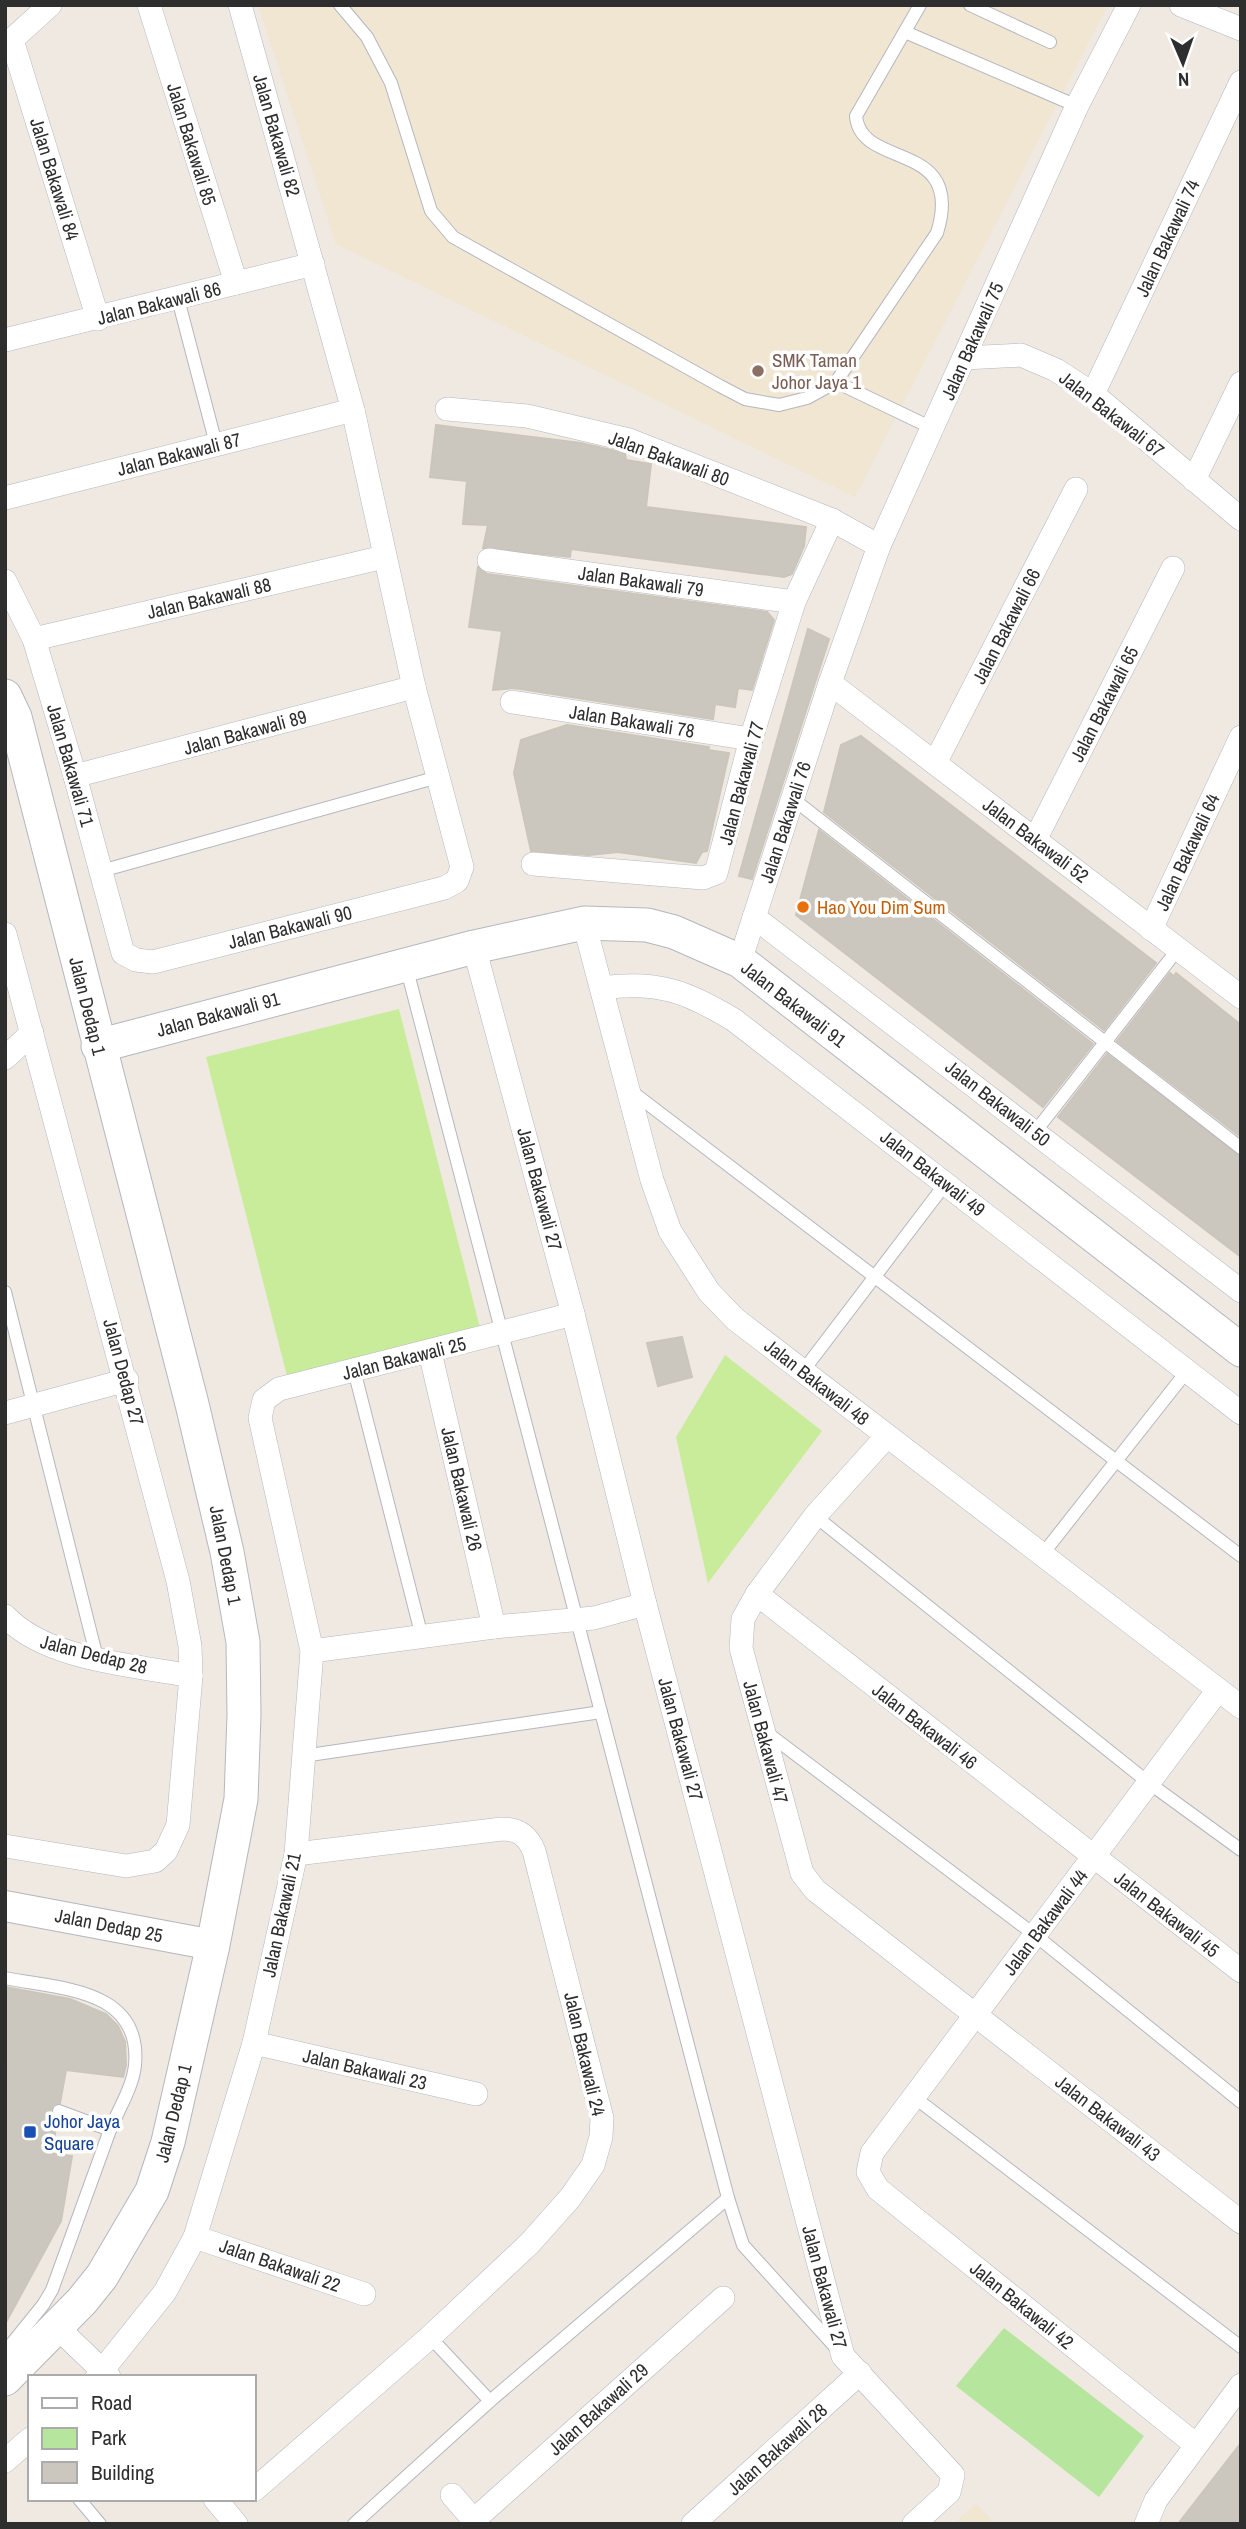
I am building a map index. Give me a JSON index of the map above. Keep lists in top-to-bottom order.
{
  "streets": {
    "main road": ["Jalan Bakawali 91", "Jalan Dedap 1"],
    "street": [
      "Jalan Bakawali 82",
      "Jalan Bakawali 85",
      "Jalan Bakawali 84",
      "Jalan Bakawali 74",
      "Jalan Bakawali 86",
      "Jalan Bakawali 75",
      "Jalan Bakawali 67",
      "Jalan Bakawali 87",
      "Jalan Bakawali 80",
      "Jalan Bakawali 79",
      "Jalan Bakawali 88",
      "Jalan Bakawali 66",
      "Jalan Bakawali 65",
      "Jalan Bakawali 78",
      "Jalan Bakawali 89",
      "Jalan Bakawali 71",
      "Jalan Bakawali 77",
      "Jalan Bakawali 76",
      "Jalan Bakawali 52",
      "Jalan Bakawali 64",
      "Jalan Bakawali 90",
      "Jalan Bakawali 50",
      "Jalan Bakawali 49",
      "Jalan Bakawali 27",
      "Jalan Bakawali 25",
      "Jalan Dedap 27",
      "Jalan Bakawali 48",
      "Jalan Bakawali 26",
      "Jalan Dedap 28",
      "Jalan Bakawali 46",
      "Jalan Bakawali 47",
      "Jalan Bakawali 45",
      "Jalan Bakawali 21",
      "Jalan Bakawali 44",
      "Jalan Dedap 25",
      "Jalan Bakawali 24",
      "Jalan Bakawali 23",
      "Jalan Bakawali 43",
      "Jalan Bakawali 22",
      "Jalan Bakawali 42",
      "Jalan Bakawali 29",
      "Jalan Bakawali 28"
    ]
  },
  "crossings": [
    ["Jalan Bakawali 82", "Jalan Bakawali 86"],
    ["Jalan Bakawali 82", "Jalan Bakawali 87"],
    ["Jalan Bakawali 82", "Jalan Bakawali 88"],
    ["Jalan Bakawali 82", "Jalan Bakawali 89"],
    ["Jalan Bakawali 82", "Jalan Bakawali 90"],
    ["Jalan Bakawali 85", "Jalan Bakawali 86"],
    ["Jalan Bakawali 84", "Jalan Bakawali 86"],
    ["Jalan Bakawali 74", "Jalan Bakawali 67"],
    ["Jalan Bakawali 75", "Jalan Bakawali 67"],
    ["Jalan Bakawali 75", "Jalan Bakawali 80"],
    ["Jalan Bakawali 75", "Jalan Bakawali 76"],
    ["Jalan Bakawali 75", "Jalan Bakawali 52"],
    ["Jalan Bakawali 80", "Jalan Bakawali 77"],
    ["Jalan Bakawali 79", "Jalan Bakawali 77"],
    ["Jalan Bakawali 88", "Jalan Bakawali 71"],
    ["Jalan Bakawali 66", "Jalan Bakawali 52"],
    ["Jalan Bakawali 65", "Jalan Bakawali 52"],
    ["Jalan Bakawali 78", "Jalan Bakawali 77"],
    ["Jalan Bakawali 89", "Jalan Bakawali 71"],
    ["Jalan Bakawali 71", "Jalan Bakawali 90"],
    ["Jalan Bakawali 76", "Jalan Bakawali 52"],
    ["Jalan Bakawali 76", "Jalan Bakawali 91"],
    ["Jalan Bakawali 76", "Jalan Bakawali 50"],
    ["Jalan Bakawali 52", "Jalan Bakawali 64"],
    ["Jalan Bakawali 91", "Jalan Dedap 1"],
    ["Jalan Bakawali 91", "Jalan Bakawali 27"],
    ["Jalan Bakawali 91", "Jalan Bakawali 48"],
    ["Jalan Dedap 1", "Jalan Dedap 25"],
    ["Jalan Bakawali 49", "Jalan Bakawali 48"],
    ["Jalan Bakawali 27", "Jalan Bakawali 25"],
    ["Jalan Bakawali 27", "Jalan Bakawali 28"],
    ["Jalan Bakawali 25", "Jalan Bakawali 26"],
    ["Jalan Bakawali 25", "Jalan Bakawali 21"],
    ["Jalan Dedap 27", "Jalan Dedap 28"],
    ["Jalan Bakawali 48", "Jalan Bakawali 47"],
    ["Jalan Bakawali 48", "Jalan Bakawali 44"],
    ["Jalan Bakawali 46", "Jalan Bakawali 47"],
    ["Jalan Bakawali 46", "Jalan Bakawali 45"],
    ["Jalan Bakawali 46", "Jalan Bakawali 44"],
    ["Jalan Bakawali 47", "Jalan Bakawali 44"],
    ["Jalan Bakawali 47", "Jalan Bakawali 43"],
    ["Jalan Bakawali 45", "Jalan Bakawali 44"],
    ["Jalan Bakawali 21", "Jalan Bakawali 24"],
    ["Jalan Bakawali 21", "Jalan Bakawali 23"],
    ["Jalan Bakawali 21", "Jalan Bakawali 22"],
    ["Jalan Bakawali 44", "Jalan Bakawali 43"],
    ["Jalan Bakawali 44", "Jalan Bakawali 42"]
  ],
  "places": {
    "other": ["SMK Taman Johor Jaya 1", "Hao You Dim Sum"],
    "transit": ["Johor Jaya Square"]
  },
  "legend": ["Road", "Park", "Building"],
  "north": "bottom"
}
